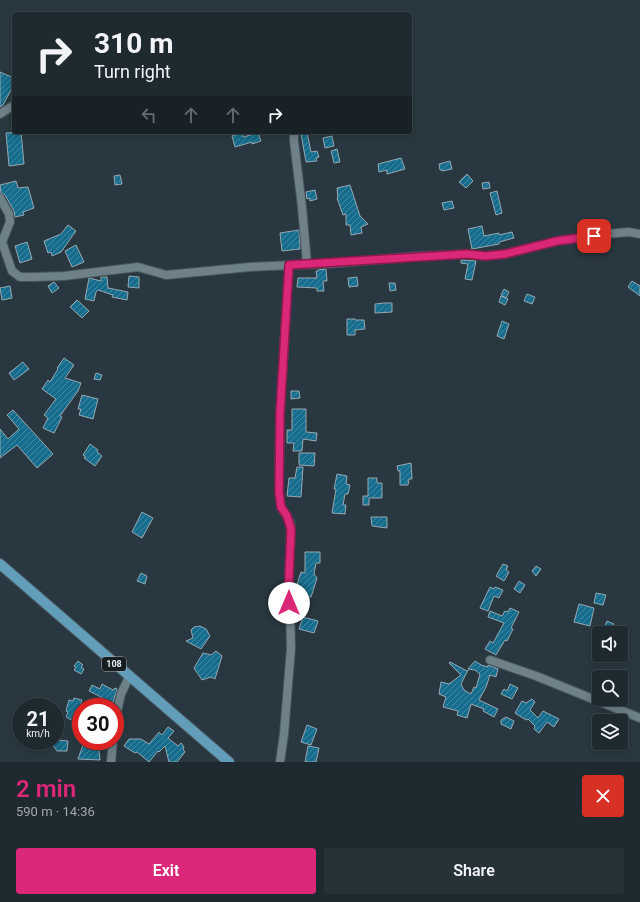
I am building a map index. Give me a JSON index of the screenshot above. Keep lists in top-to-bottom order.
{
  "streets": {
    "main road": ["108"]
  },
  "page": {
    "turn": ["310 m", "Turn right"],
    "speed": "21 km/h",
    "limit": "30",
    "heading": ["2 min", "590 m · 14:36"],
    "buttons": ["Exit", "Share"]
  }
}
